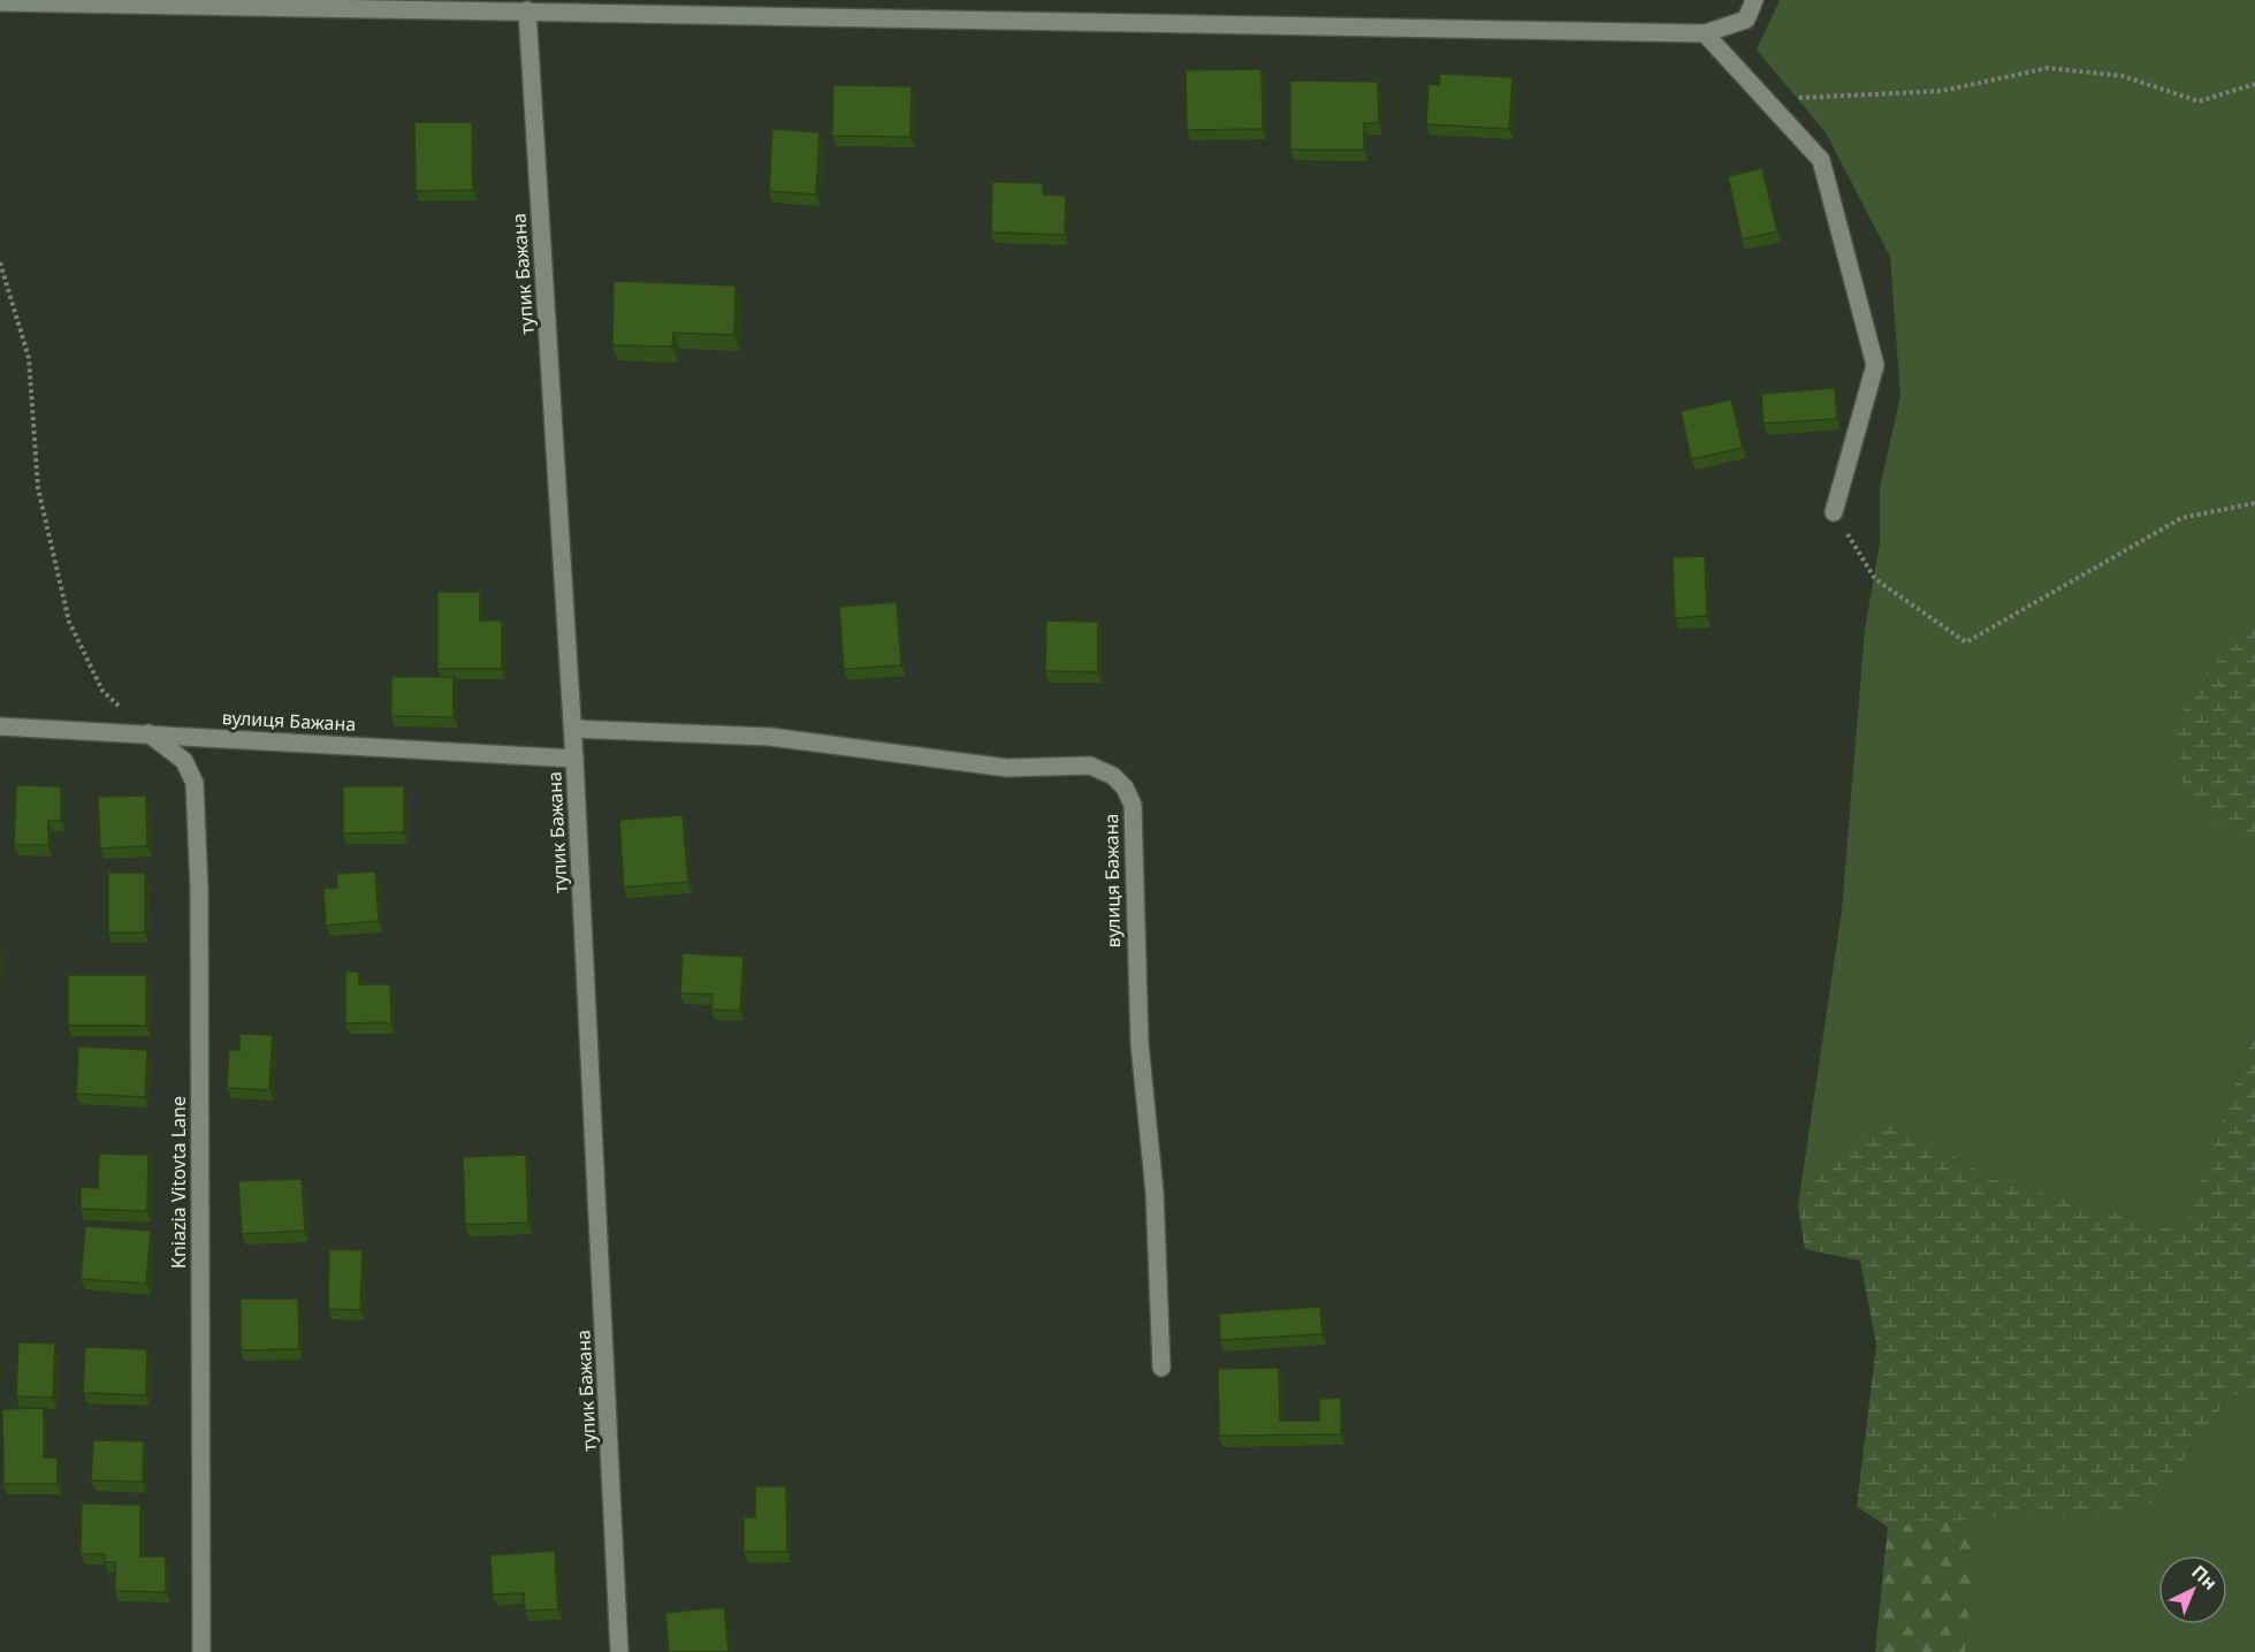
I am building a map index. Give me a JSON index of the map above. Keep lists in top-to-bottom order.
{
  "streets": {
    "street": ["тупик Бажана", "вулиця Бажана", "Kniazia Vitovta Lane"]
  },
  "crossings": [
    ["тупик Бажана", "вулиця Бажана"],
    ["вулиця Бажана", "Kniazia Vitovta Lane"]
  ],
  "north": "top right"
}
